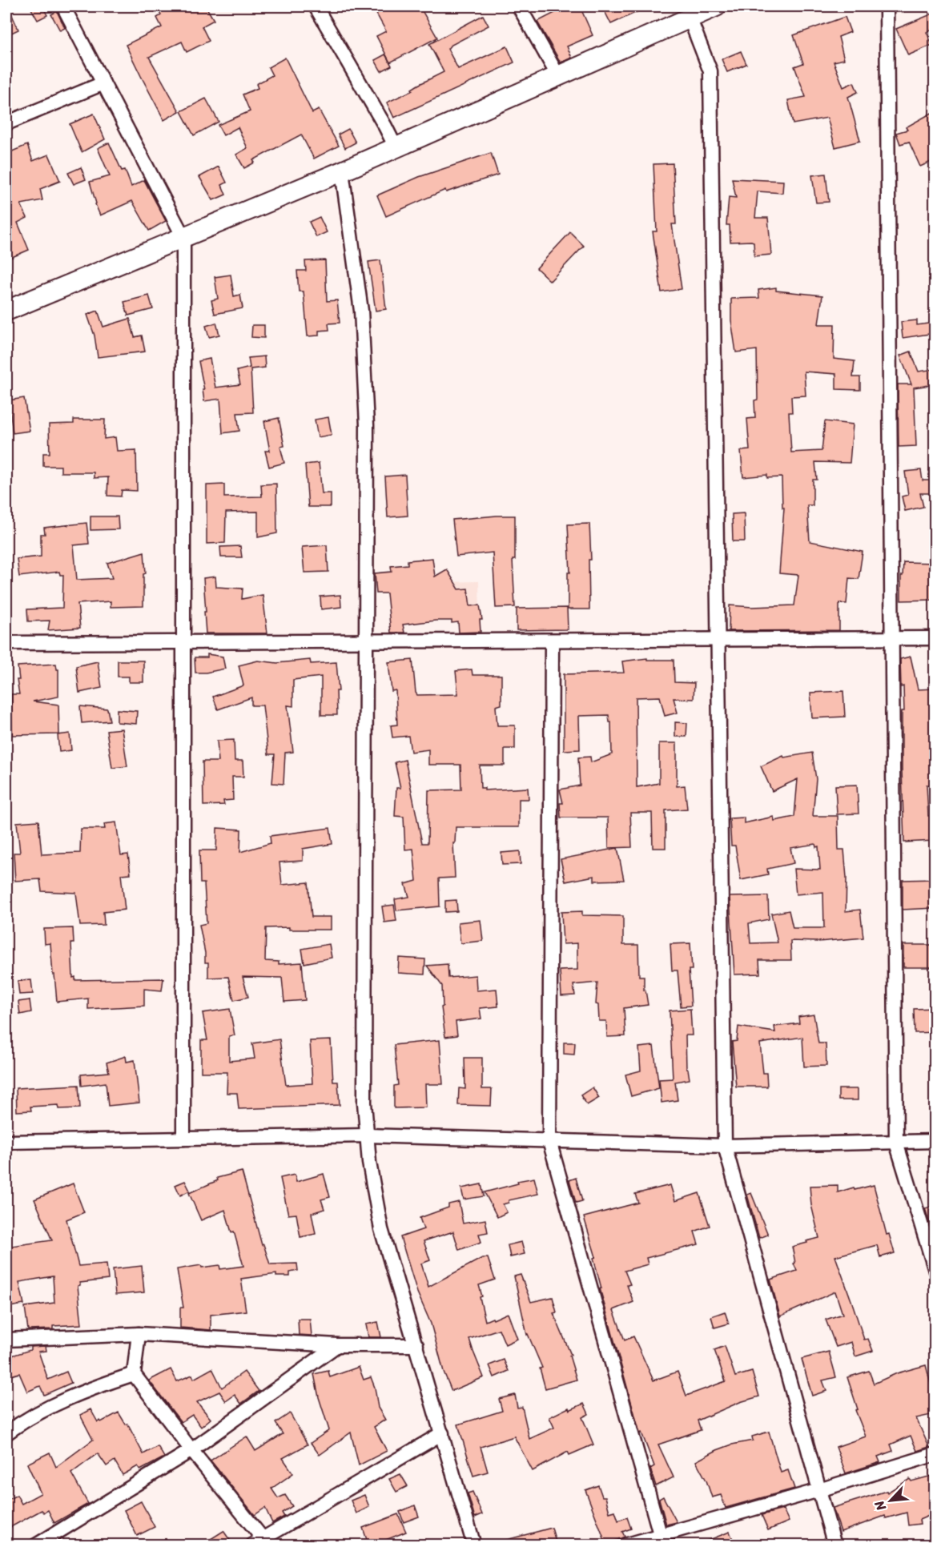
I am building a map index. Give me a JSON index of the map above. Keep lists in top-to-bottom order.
{
  "north": "bottom left"
}
